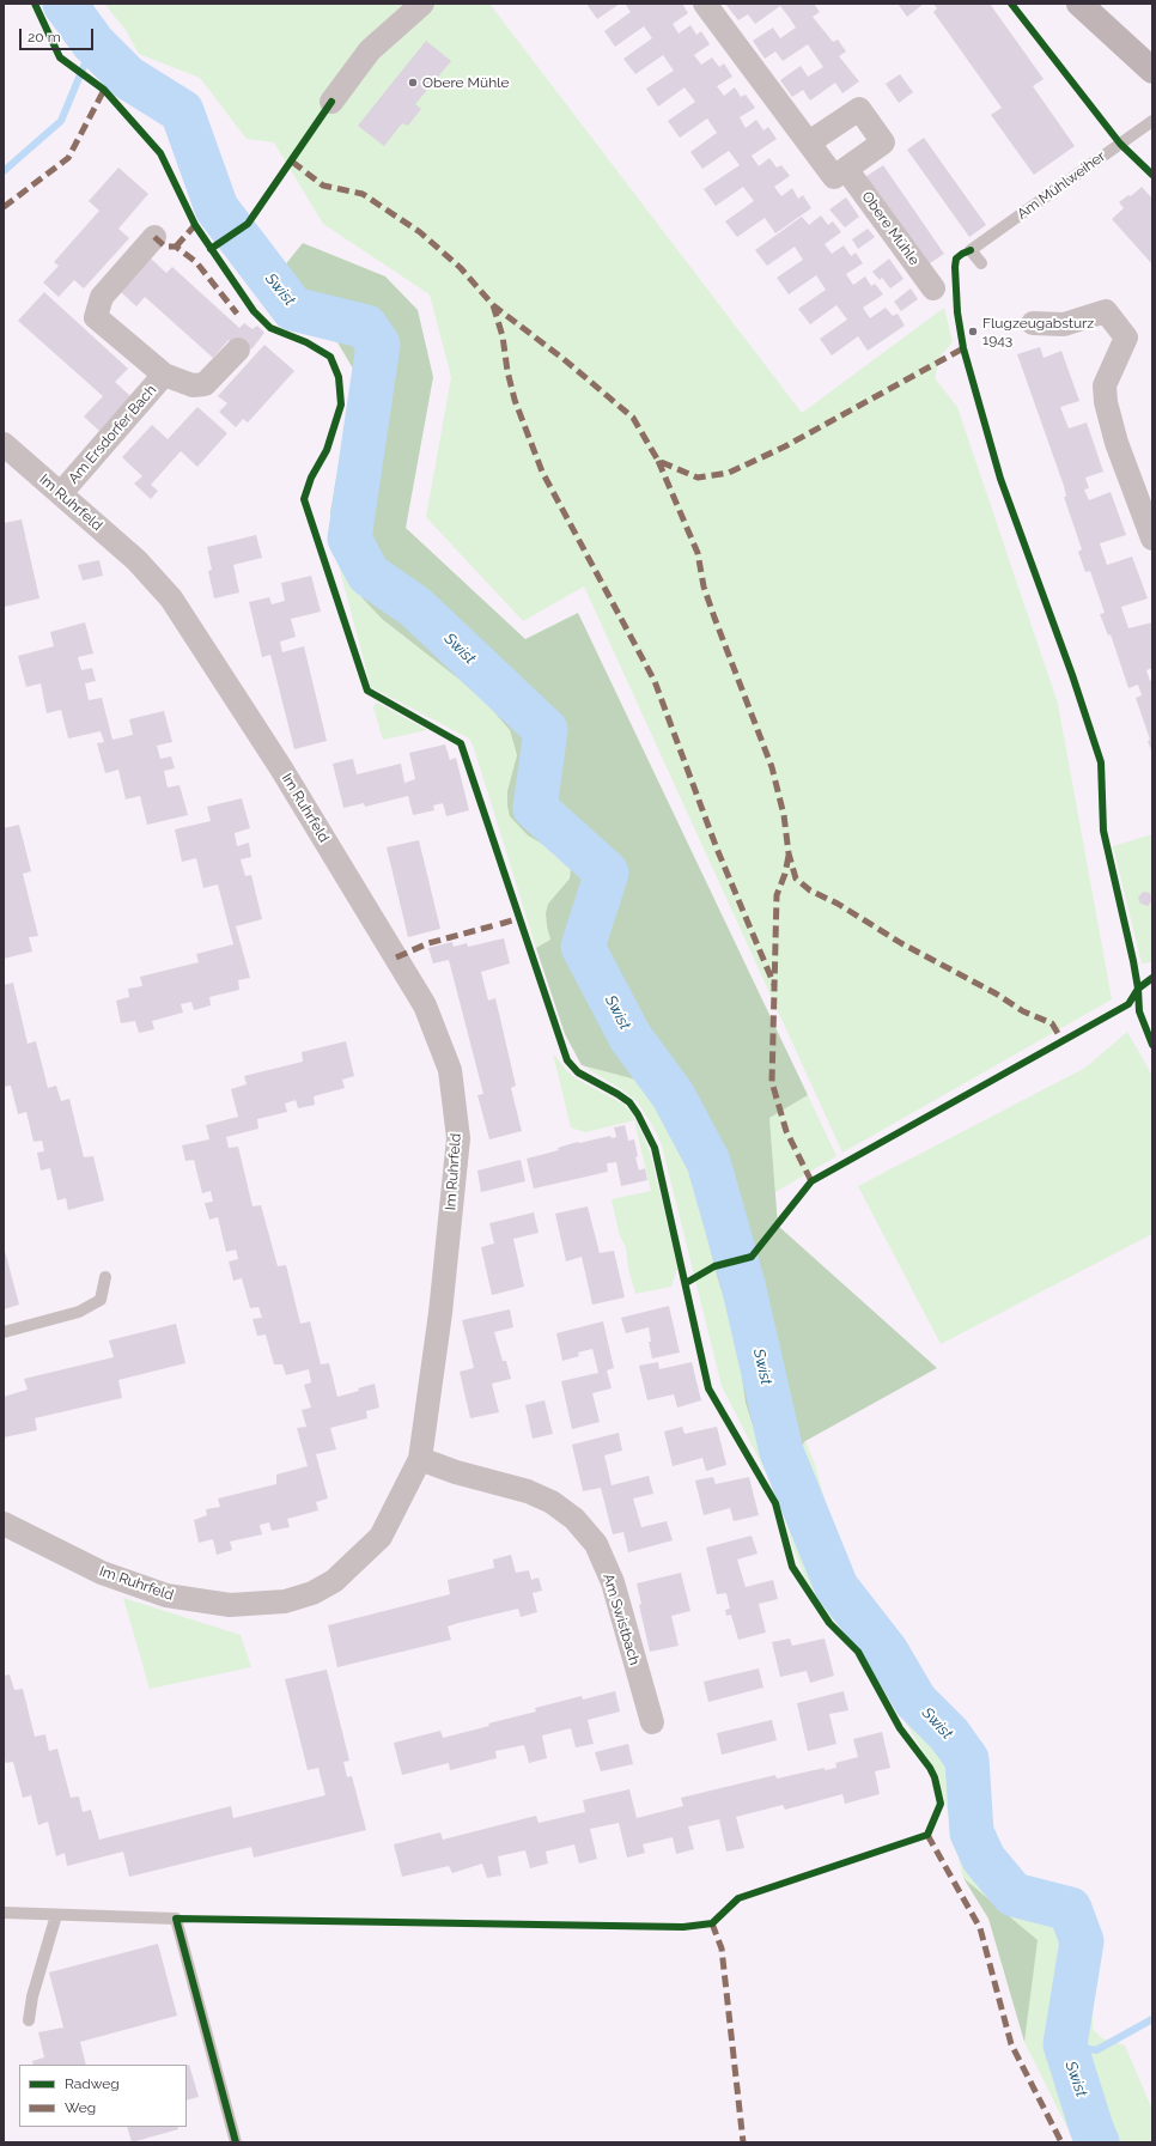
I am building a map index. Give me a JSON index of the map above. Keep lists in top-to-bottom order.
{
  "streets": {
    "street": [
      "Obere Mühle",
      "Am Ersdorfer Bach",
      "Im Ruhrfeld",
      "Am Swistbach"
    ],
    "lane": ["Am Mühlweiher"]
  },
  "crossings": [
    ["Am Ersdorfer Bach", "Im Ruhrfeld"],
    ["Im Ruhrfeld", "Am Swistbach"]
  ],
  "water": ["Swist"],
  "places": ["Obere Mühle", "Flugzeugabsturz 1943"],
  "legend": ["Radweg", "Weg"],
  "scale_bar": "20 m"
}
